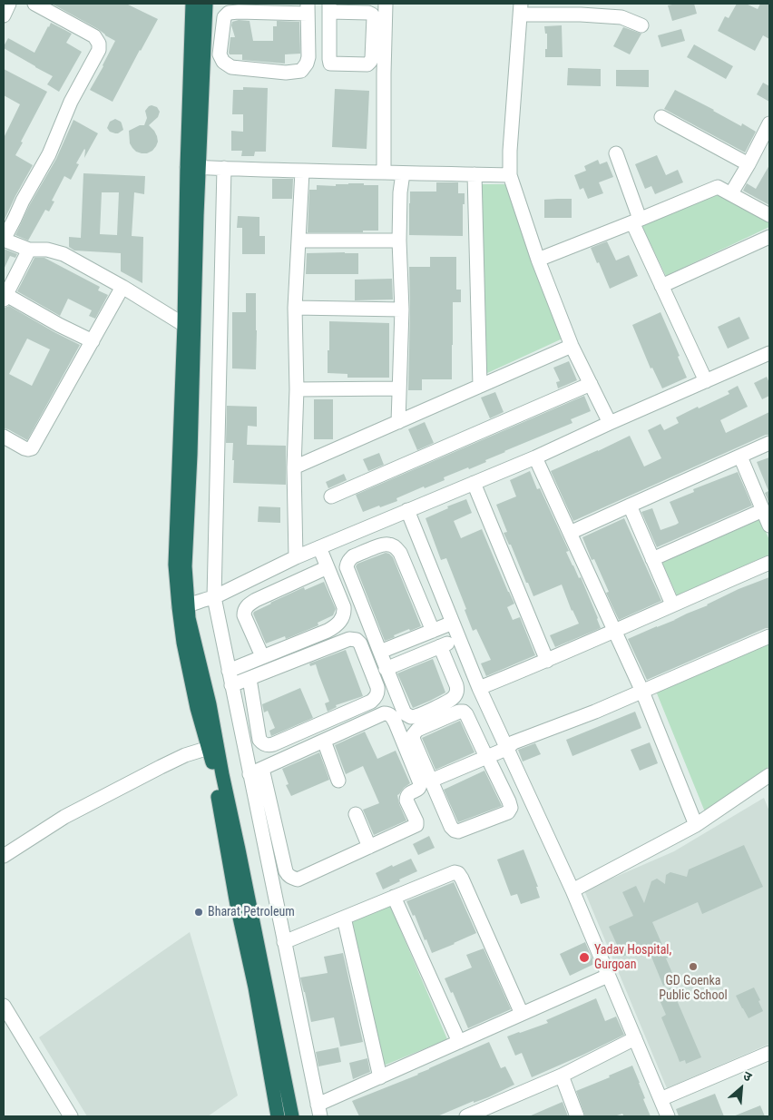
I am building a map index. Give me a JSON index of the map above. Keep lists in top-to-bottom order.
{
  "places": ["Bharat Petroleum", "Yadav Hospital, Gurgoan", "GD Goenka Public School"],
  "north": "top right"
}
